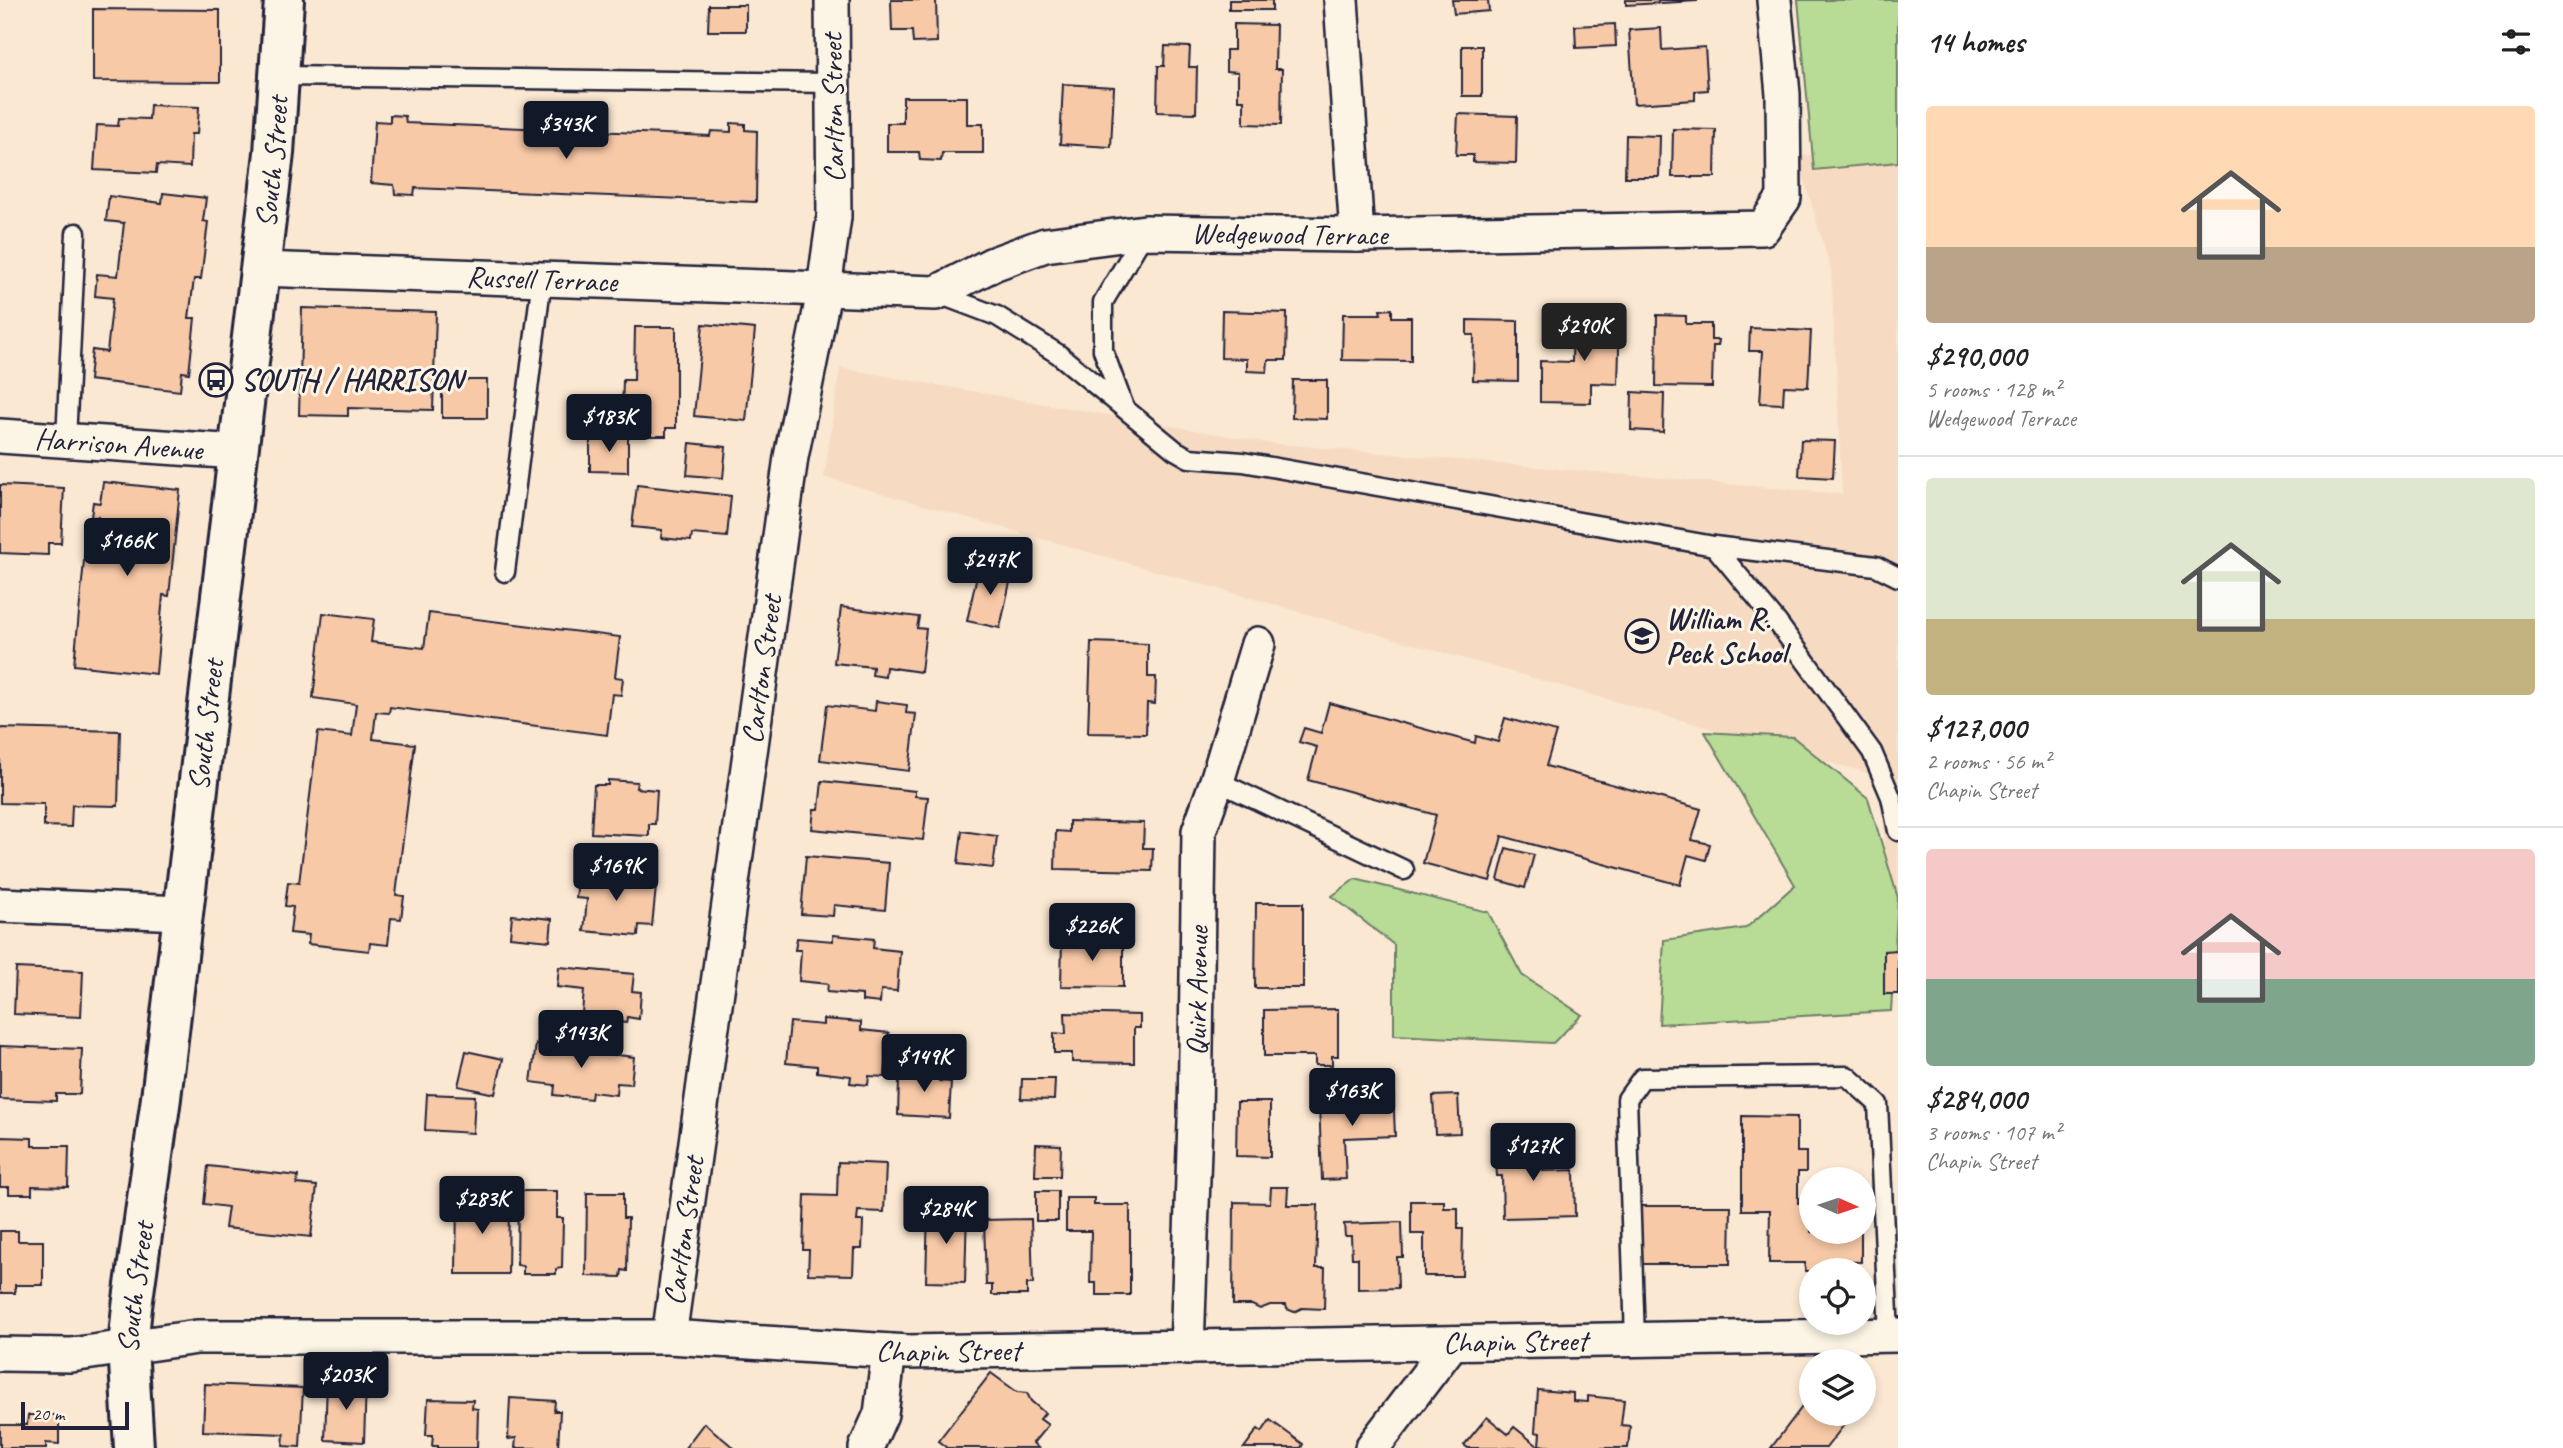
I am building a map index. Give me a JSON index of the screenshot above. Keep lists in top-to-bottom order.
{
  "streets": {
    "main road": ["South Street"],
    "street": [
      "Carlton Street",
      "Wedgewood Terrace",
      "Russell Terrace",
      "Harrison Avenue",
      "Quirk Avenue",
      "Chapin Street"
    ]
  },
  "crossings": [
    ["Carlton Street", "Wedgewood Terrace"],
    ["Carlton Street", "Russell Terrace"],
    ["Carlton Street", "Chapin Street"],
    ["South Street", "Russell Terrace"],
    ["South Street", "Harrison Avenue"],
    ["South Street", "Chapin Street"],
    ["Wedgewood Terrace", "Russell Terrace"],
    ["Quirk Avenue", "Chapin Street"]
  ],
  "places": {
    "bus stop": ["SOUTH / HARRISON"],
    "school or university": ["William R. Peck School"]
  },
  "scale_bar": "20 m",
  "north": "right",
  "page": {
    "heading": "14 homes",
    "list": [
      {
        "name": "$290,000",
        "note": "5 rooms · 128 m² · Wedgewood Terrace"
      },
      {
        "name": "$127,000",
        "note": "2 rooms · 56 m² · Chapin Street"
      },
      {
        "name": "$284,000",
        "note": "3 rooms · 107 m² · Chapin Street"
      }
    ],
    "price": [
      "$343K",
      "$290K",
      "$183K",
      "$166K",
      "$247K",
      "$169K",
      "$226K",
      "$143K",
      "$149K",
      "$163K",
      "$127K",
      "$283K",
      "$284K",
      "$203K"
    ],
    "scale": "20 m"
  }
}
